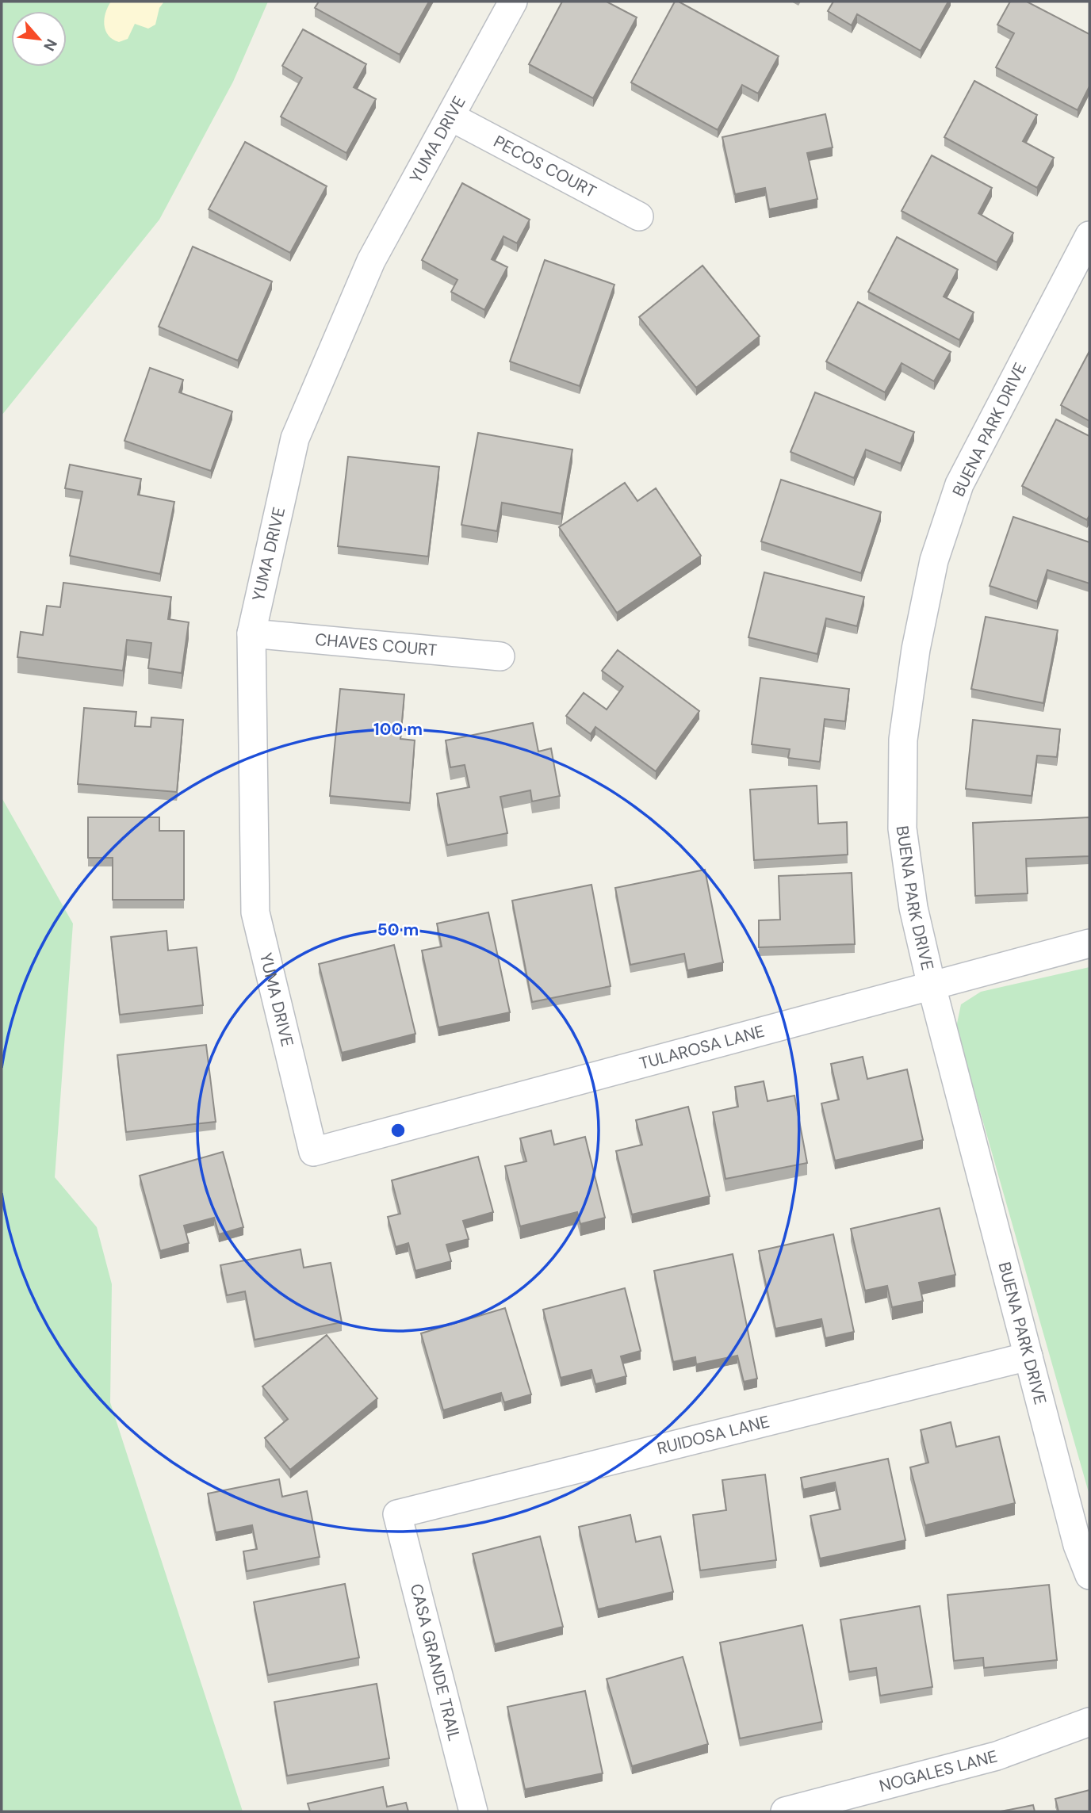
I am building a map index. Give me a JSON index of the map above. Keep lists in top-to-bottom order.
{
  "streets": {
    "street": [
      "YUMA DRIVE",
      "PECOS COURT",
      "BUENA PARK DRIVE",
      "CHAVES COURT",
      "TULAROSA LANE",
      "RUIDOSA LANE",
      "CASA GRANDE TRAIL",
      "NOGALES LANE"
    ]
  },
  "crossings": [
    ["YUMA DRIVE", "PECOS COURT"],
    ["YUMA DRIVE", "CHAVES COURT"],
    ["YUMA DRIVE", "TULAROSA LANE"],
    ["BUENA PARK DRIVE", "TULAROSA LANE"],
    ["BUENA PARK DRIVE", "RUIDOSA LANE"],
    ["RUIDOSA LANE", "CASA GRANDE TRAIL"]
  ],
  "north": "bottom right",
  "rings": ["100 m", "50 m"]
}
